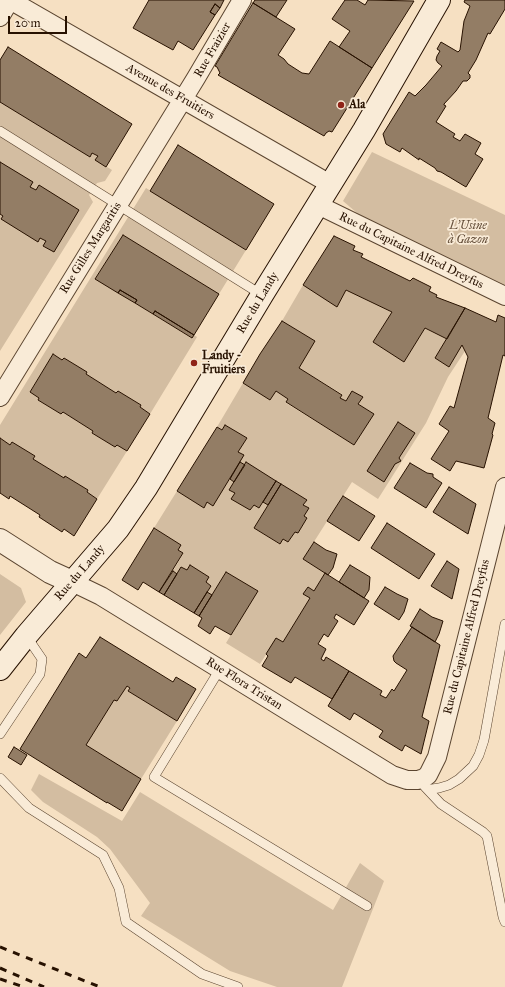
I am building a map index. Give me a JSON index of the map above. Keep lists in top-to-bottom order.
{
  "streets": {
    "main road": ["Rue du Landy"],
    "street": [
      "Rue Fraizier",
      "Avenue des Fruitiers",
      "Rue Gilles Margaritis",
      "Rue du Capitaine Alfred Dreyfus",
      "Rue Flora Tristan"
    ]
  },
  "crossings": [
    ["Rue Fraizier", "Avenue des Fruitiers"],
    ["Rue Fraizier", "Rue Gilles Margaritis"],
    ["Avenue des Fruitiers", "Rue Gilles Margaritis"],
    ["Avenue des Fruitiers", "Rue du Landy"],
    ["Rue du Capitaine Alfred Dreyfus", "Rue du Landy"],
    ["Rue du Capitaine Alfred Dreyfus", "Rue Flora Tristan"],
    ["Rue du Landy", "Rue Flora Tristan"]
  ],
  "parks": ["L'Usine à Gazon"],
  "places": ["Ala", "Landy - Fruitiers"],
  "scale_bar": "20 m"
}
